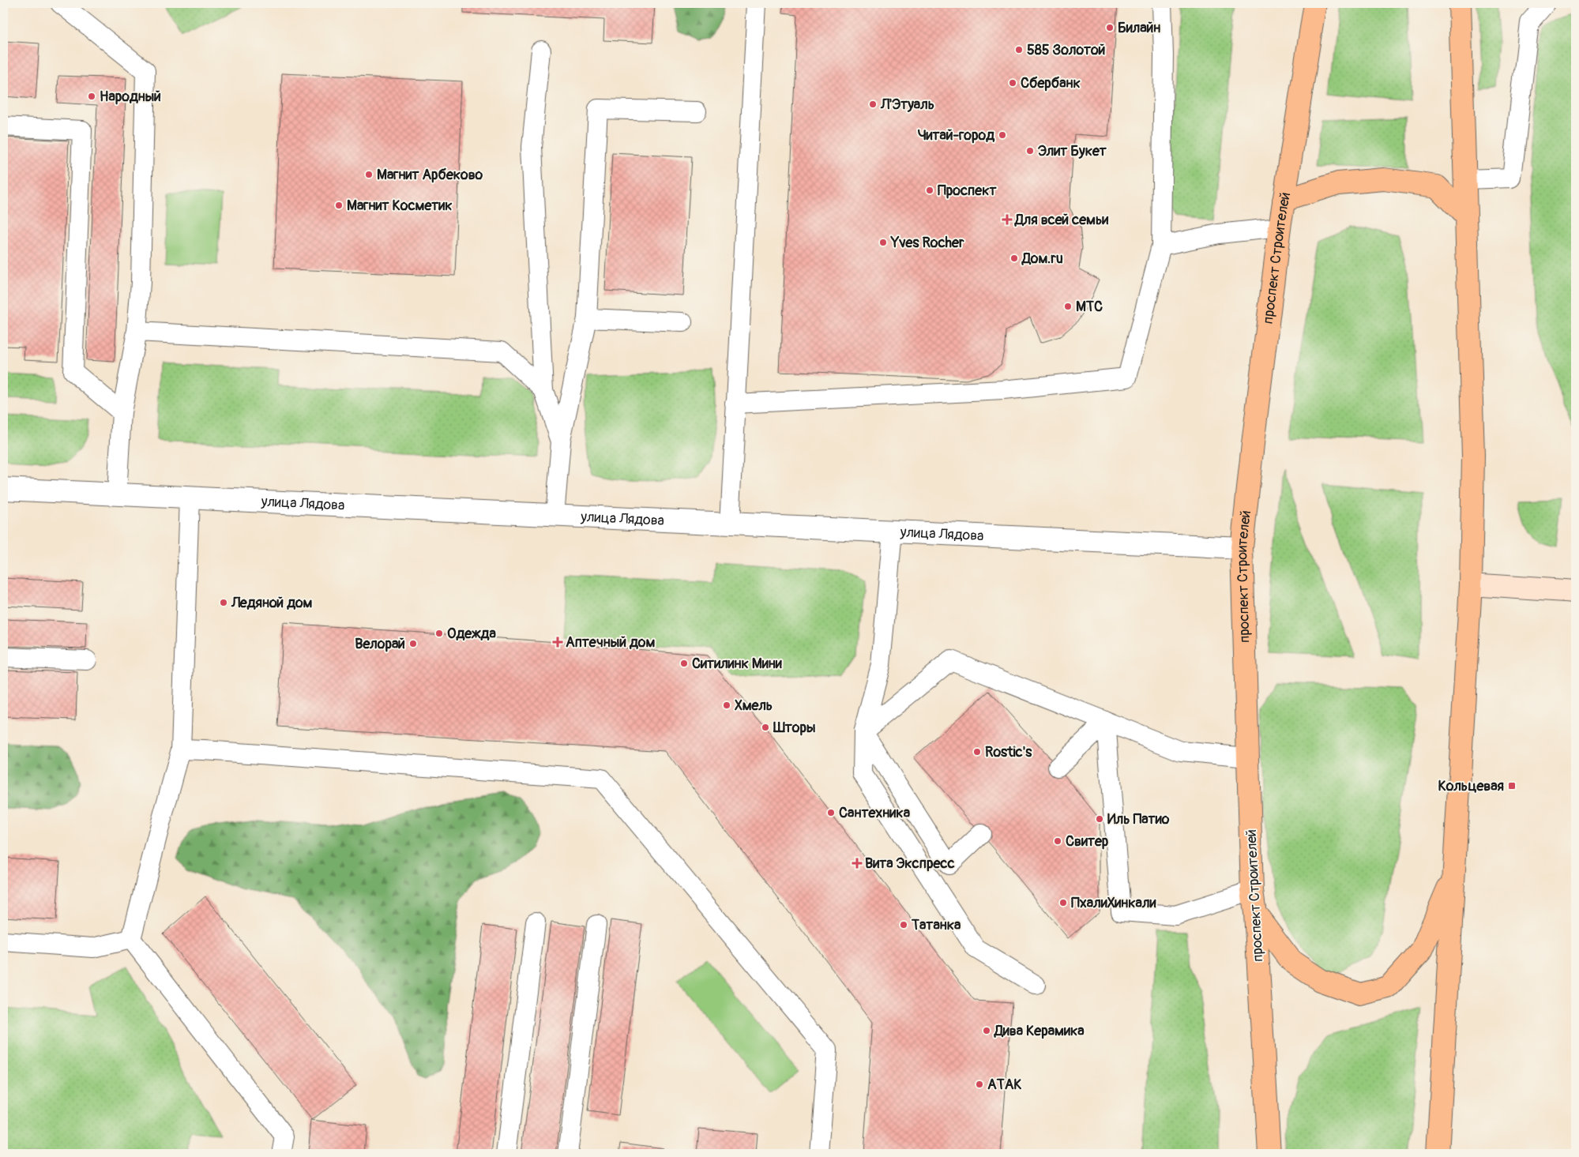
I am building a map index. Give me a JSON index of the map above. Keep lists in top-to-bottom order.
{
  "streets": {
    "main road": ["проспект Строителей"],
    "street": ["улица Лядова"]
  },
  "crossings": [
    ["проспект Строителей", "улица Лядова"]
  ],
  "places": {
    "other": [
      "Билайн",
      "585 Золотой",
      "Сбербанк",
      "Народный",
      "Л'Этуаль",
      "Читай-город",
      "Элит Букет",
      "Магнит Арбеково",
      "Проспект",
      "Магнит Косметик",
      "Yves Rocher",
      "Дом.ru",
      "МТС",
      "Ледяной дом",
      "Одежда",
      "Велорай",
      "Ситилинк Мини",
      "Хмель",
      "Шторы",
      "Rostic's",
      "Сантехника",
      "Иль Патио",
      "Свитер",
      "ПхалиХинкали",
      "Татанка",
      "Дива Керамика",
      "АТАК"
    ],
    "health": ["Для всей семьи", "Аптечный дом", "Вита Экспресс"],
    "transit": ["Кольцевая"]
  }
}
